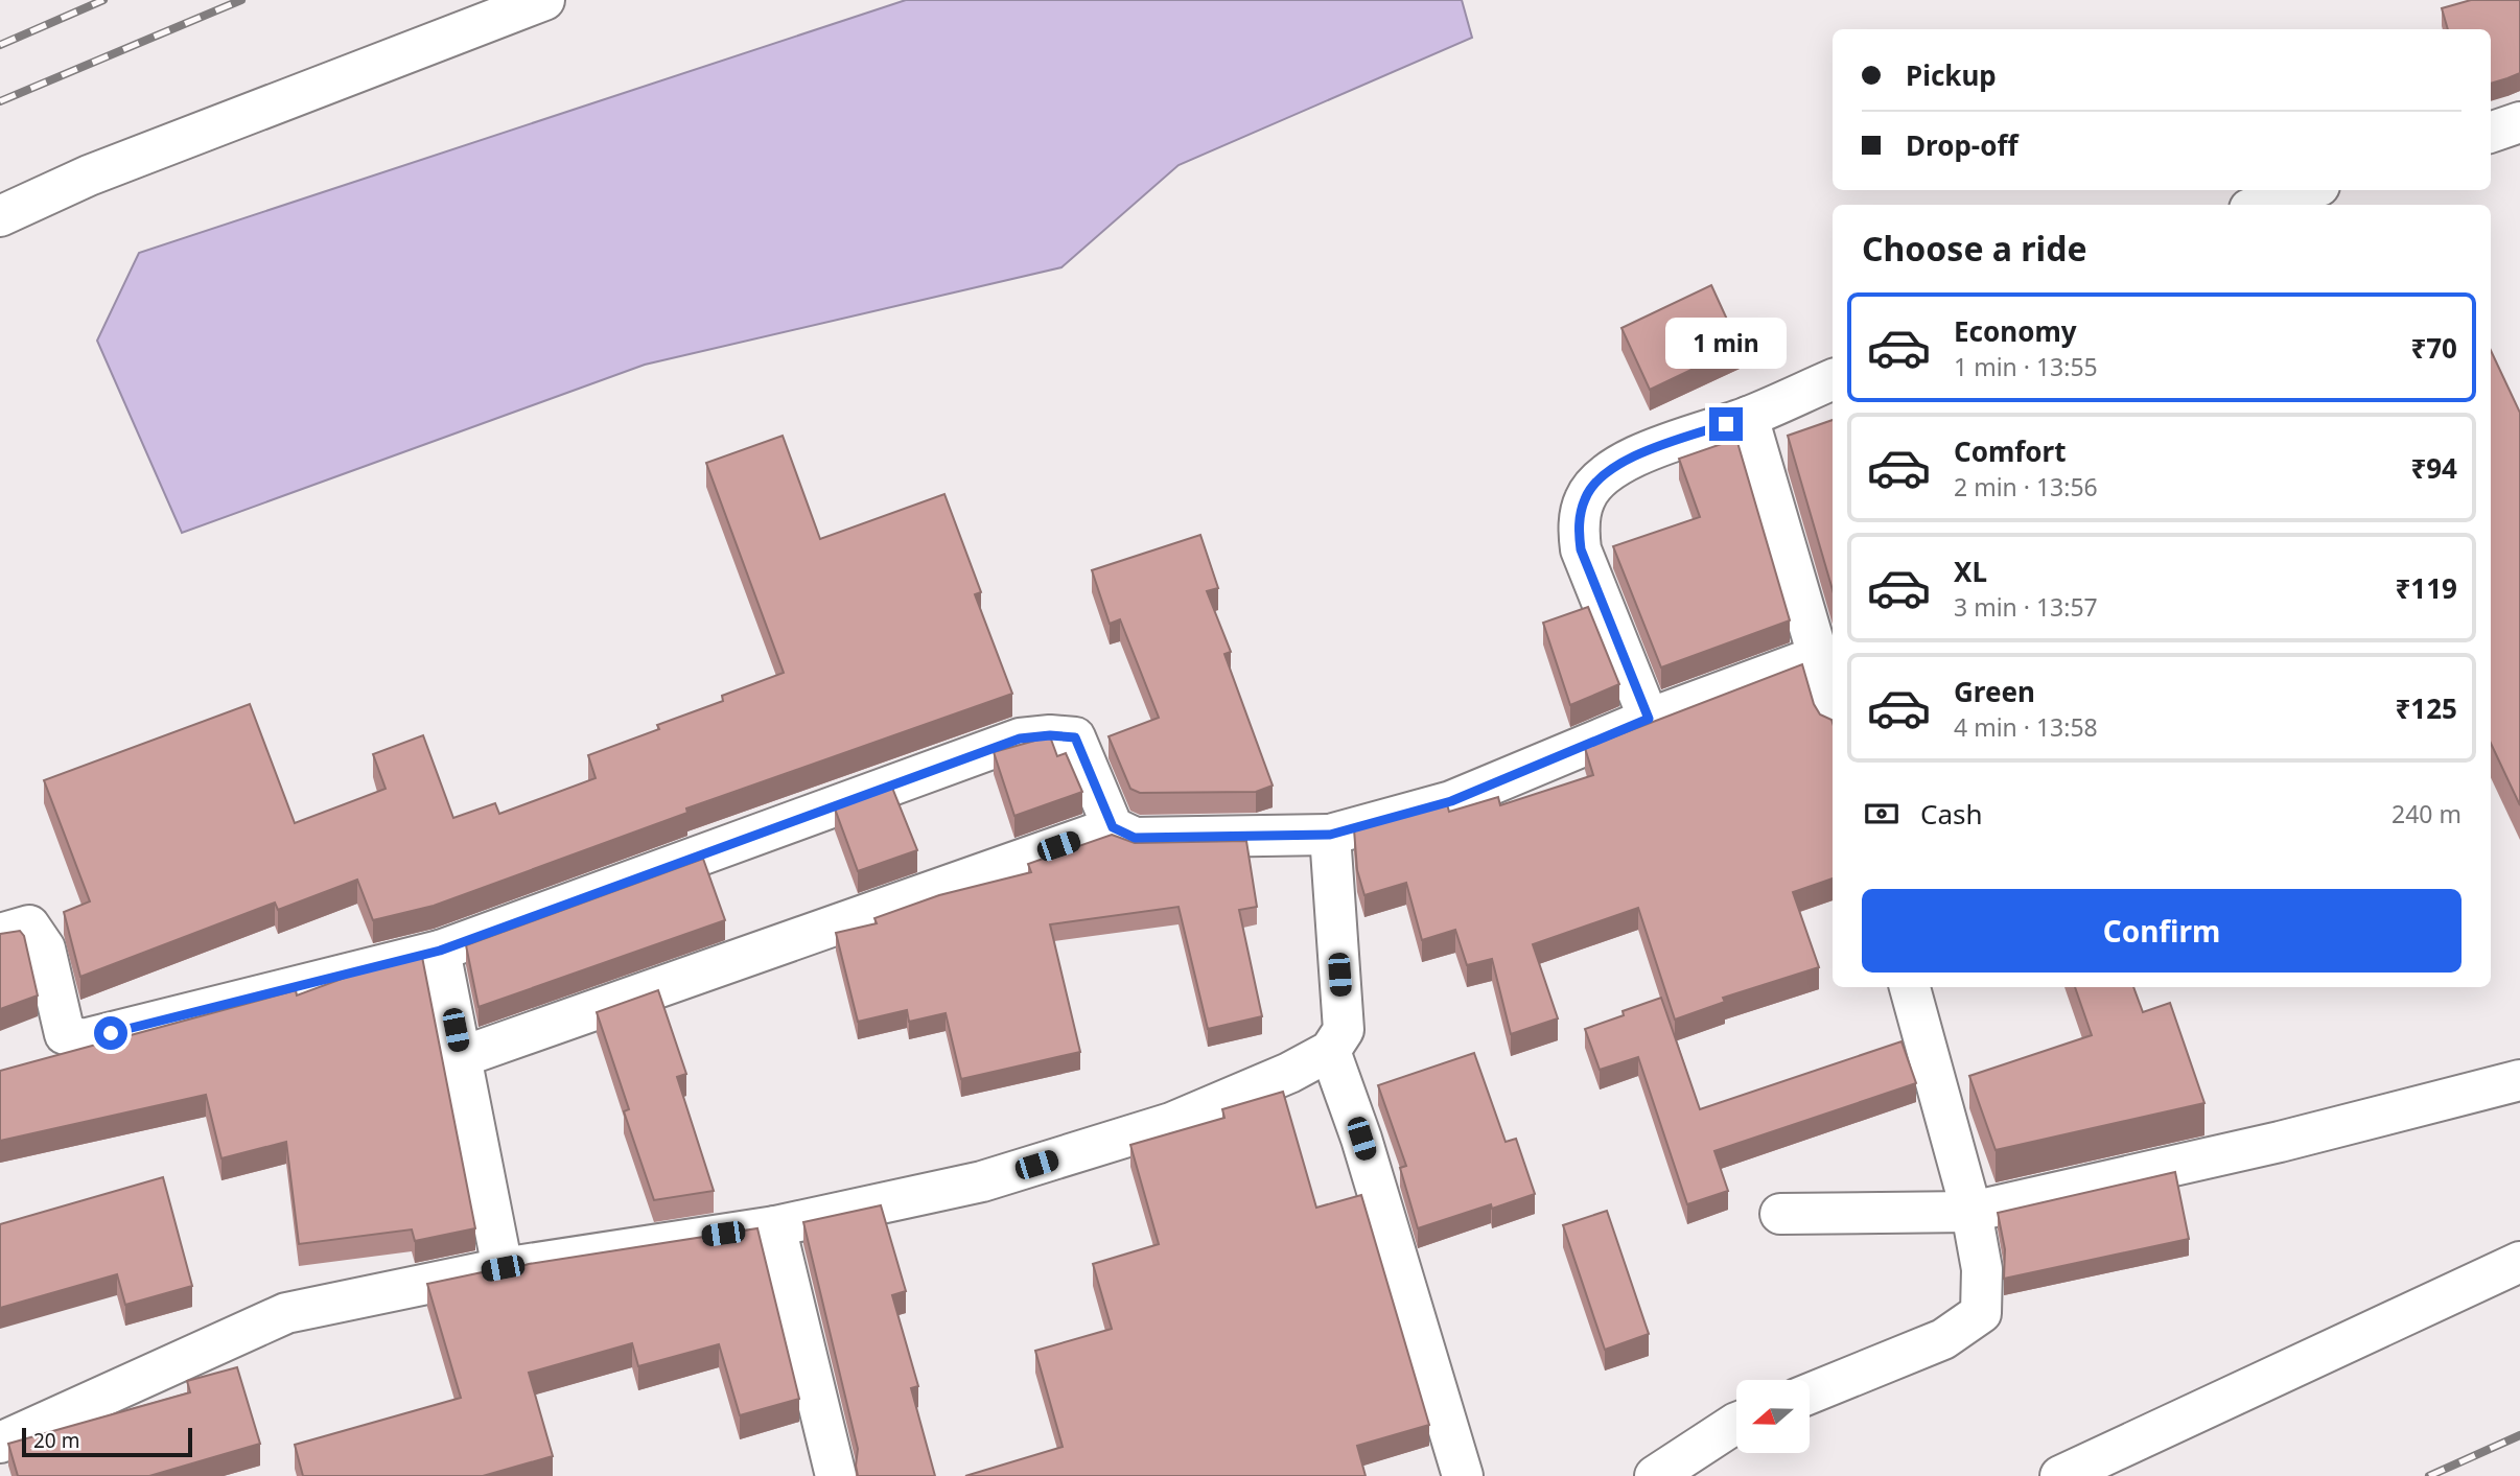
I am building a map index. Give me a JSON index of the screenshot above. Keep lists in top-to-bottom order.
{
  "scale_bar": "20 m",
  "north": "left",
  "page": {
    "banner": ["Pickup", "Drop-off"],
    "heading": "Choose a ride",
    "list": [
      {
        "name": "Economy",
        "note": "1 min · 13:55",
        "value": "₹70"
      },
      {
        "name": "Comfort",
        "note": "2 min · 13:56",
        "value": "₹94"
      },
      {
        "name": "XL",
        "note": "3 min · 13:57",
        "value": "₹119"
      },
      {
        "name": "Green",
        "note": "4 min · 13:58",
        "value": "₹125"
      }
    ],
    "bubble": "1 min",
    "pay": ["Cash", "240 m"],
    "buttons": "Confirm",
    "scale": "20 m"
  }
}
